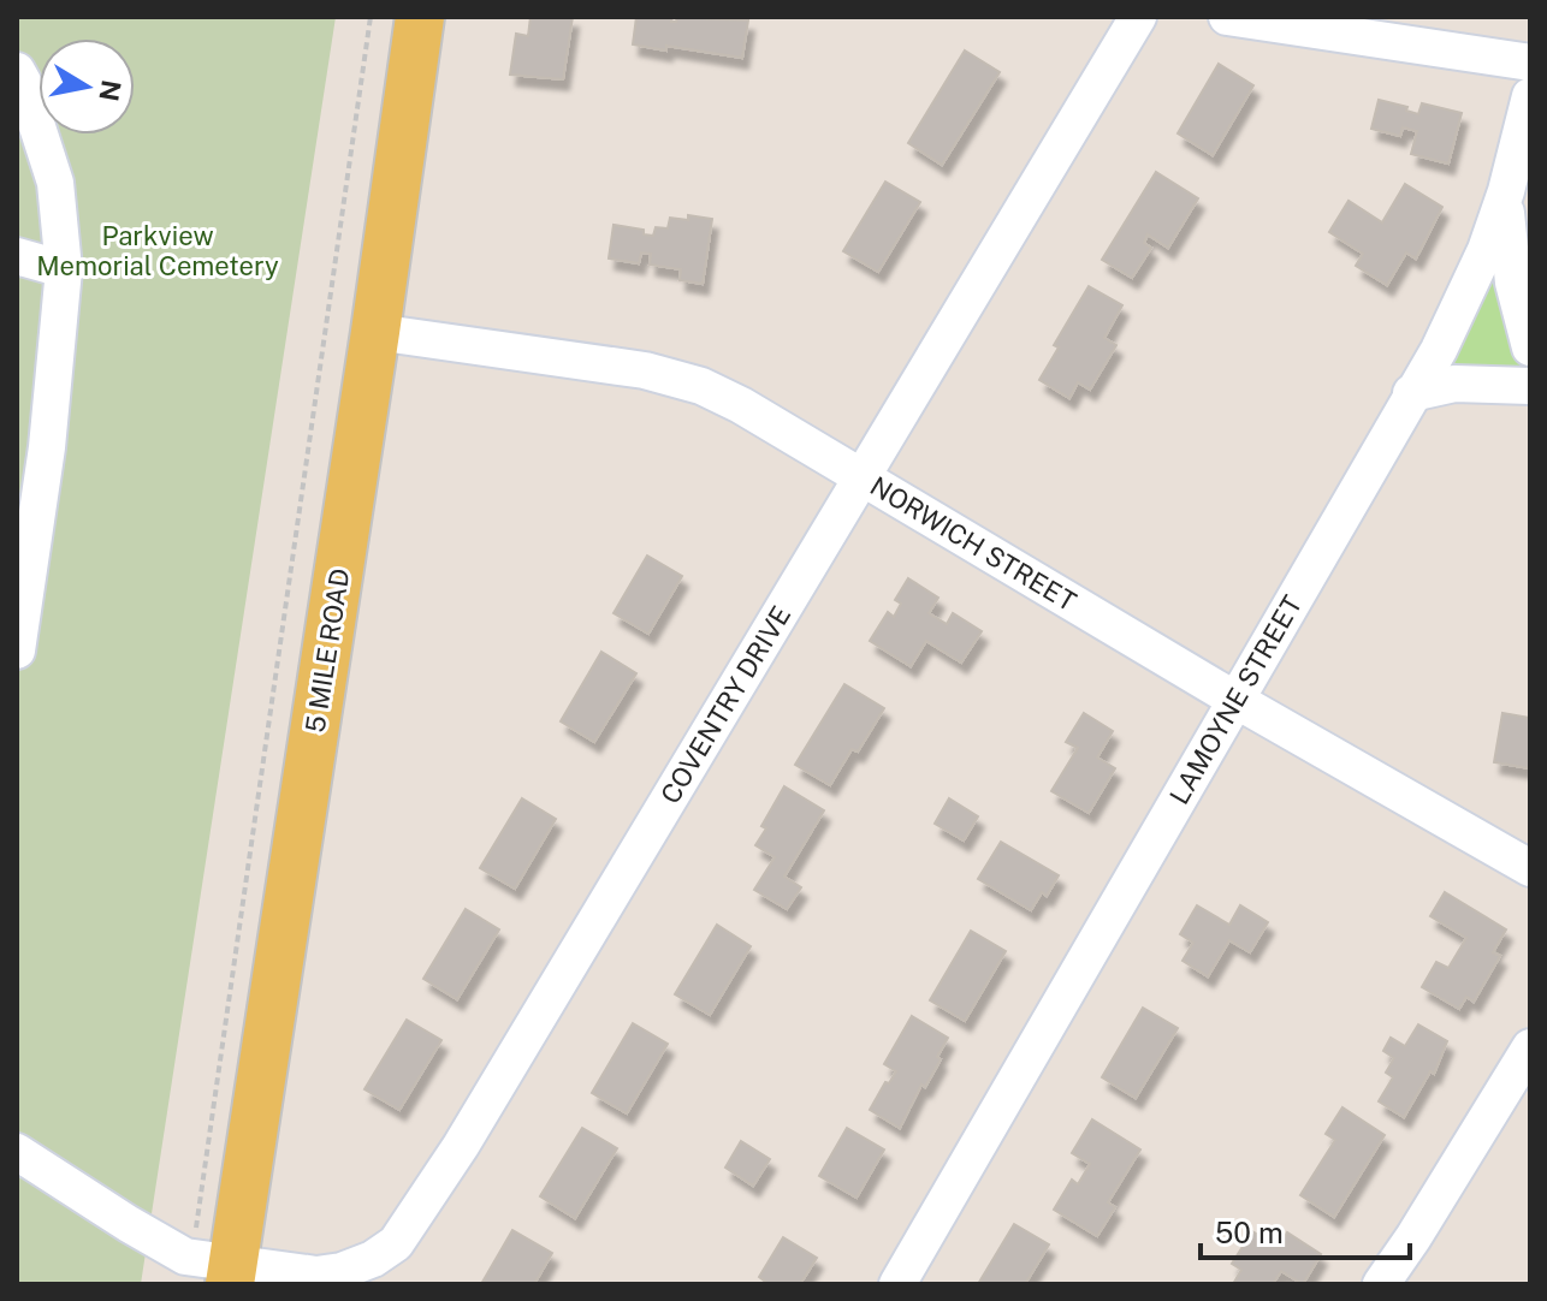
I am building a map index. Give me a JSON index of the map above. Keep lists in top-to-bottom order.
{
  "streets": {
    "main road": ["5 MILE ROAD"],
    "street": ["NORWICH STREET", "LAMOYNE STREET", "COVENTRY DRIVE"]
  },
  "crossings": [
    ["NORWICH STREET", "5 MILE ROAD"],
    ["NORWICH STREET", "LAMOYNE STREET"],
    ["NORWICH STREET", "COVENTRY DRIVE"],
    ["5 MILE ROAD", "COVENTRY DRIVE"]
  ],
  "parks": ["Parkview Memorial Cemetery"],
  "scale_bar": "50 m",
  "north": "right"
}
